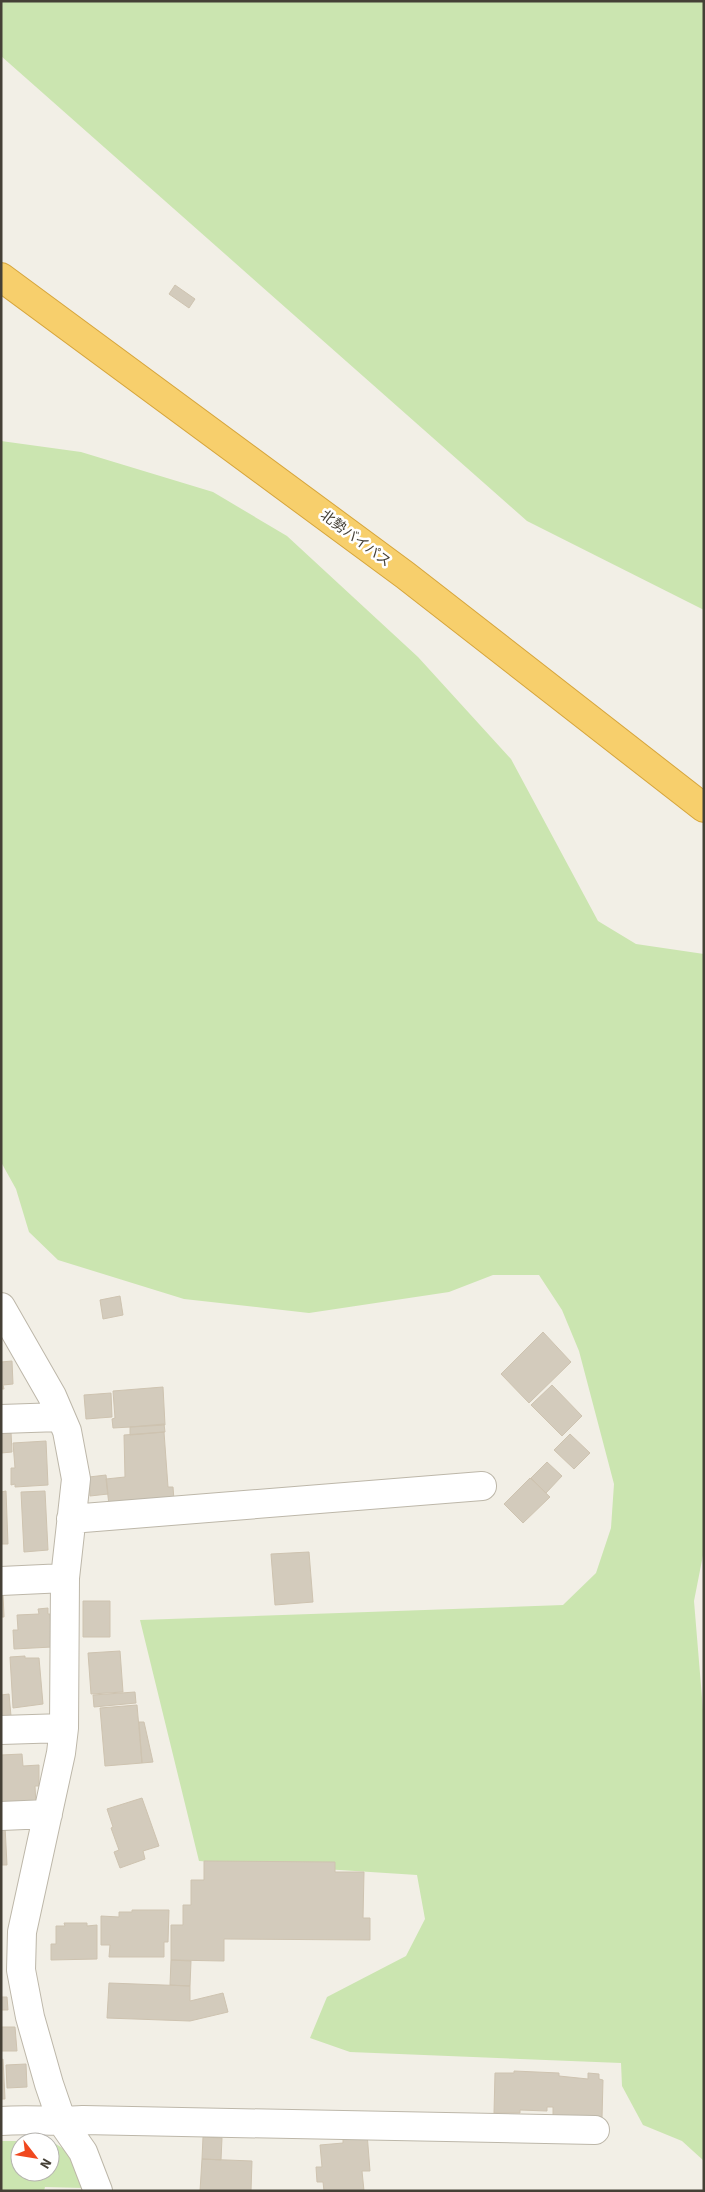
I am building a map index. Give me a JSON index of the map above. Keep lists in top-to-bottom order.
{
  "streets": {
    "highway": ["北勢バイパス"]
  },
  "north": "bottom right"
}
